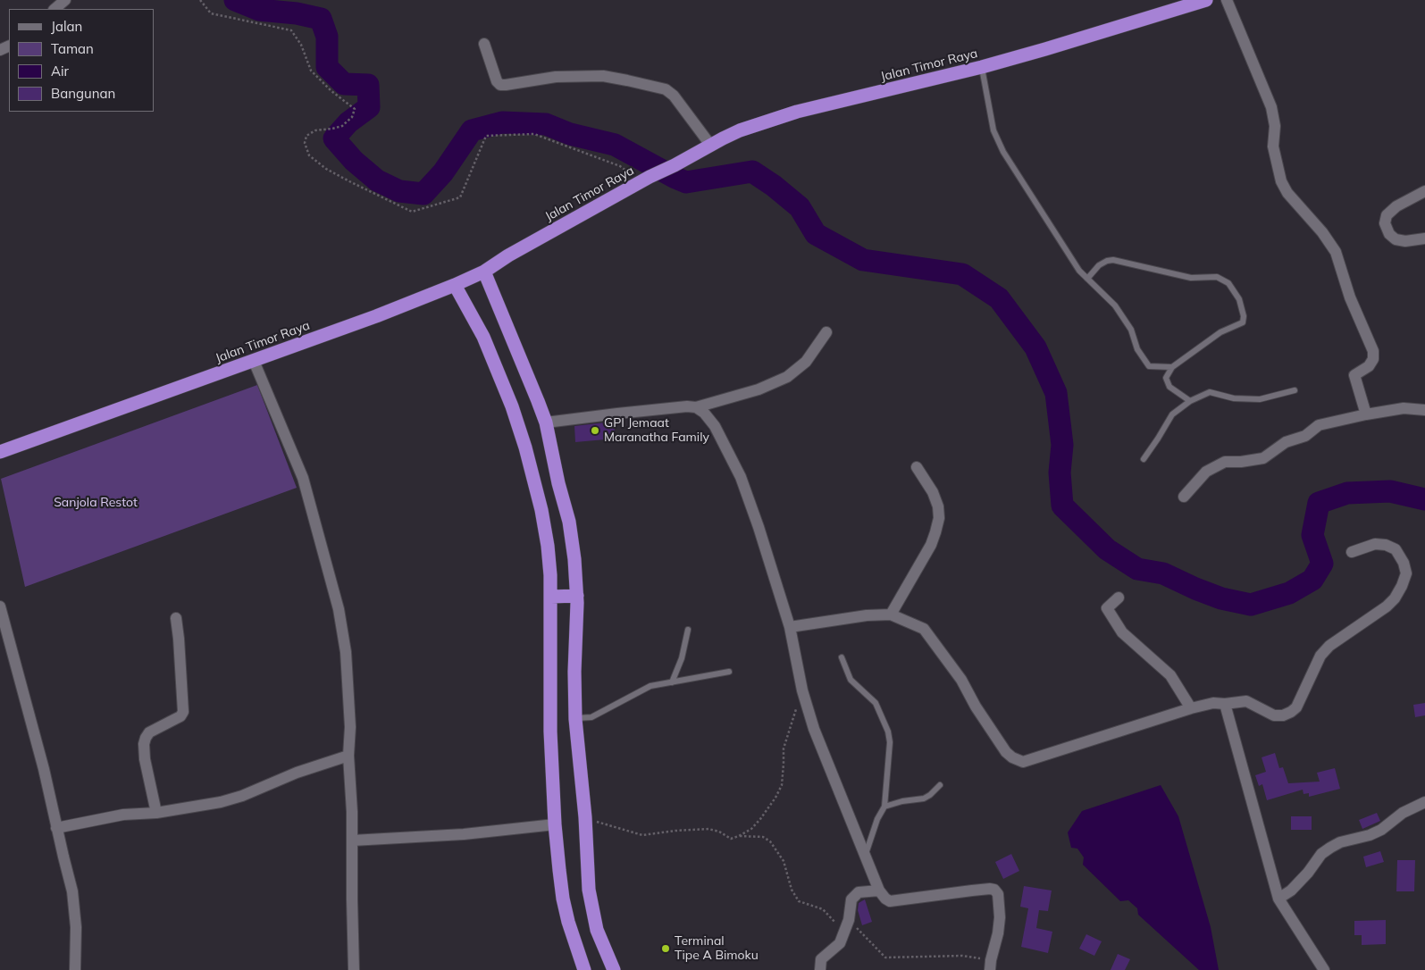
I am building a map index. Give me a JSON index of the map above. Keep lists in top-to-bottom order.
{
  "streets": {
    "highway": ["Jalan Timor Raya"]
  },
  "parks": ["Sanjola Restot"],
  "places": ["GPI Jemaat Maranatha Family", "Terminal Tipe A Bimoku"],
  "legend": [
    "Jalan",
    "Taman",
    "Air",
    "Bangunan"
  ]
}
